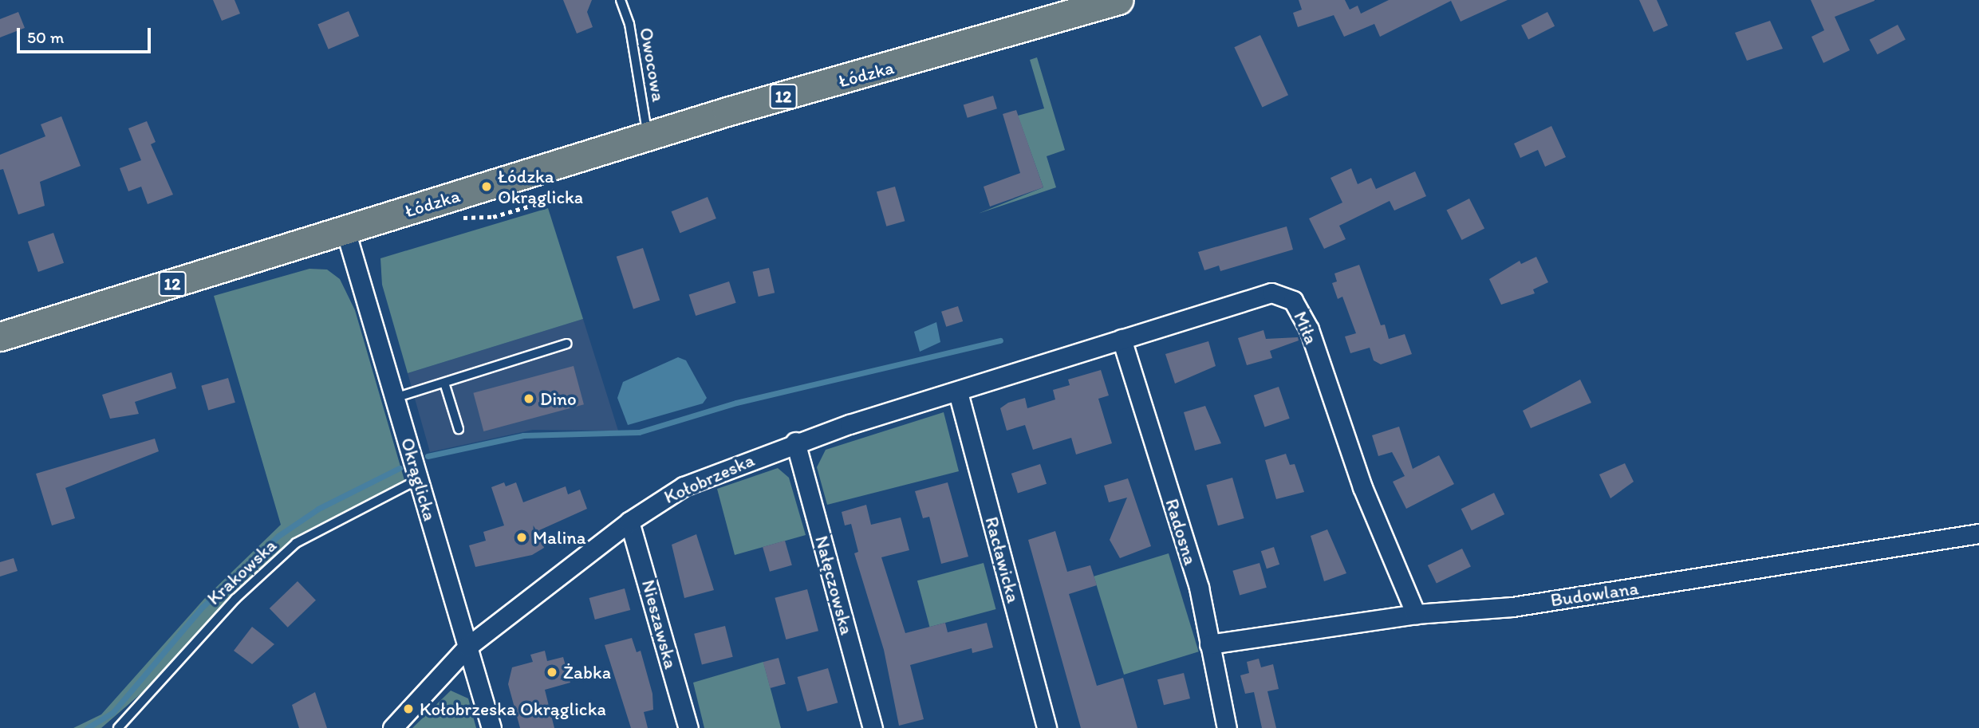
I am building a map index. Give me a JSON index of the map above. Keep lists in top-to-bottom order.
{
  "streets": {
    "main road": ["Łódzka", "12"],
    "street": [
      "Miła",
      "Kołobrzeska",
      "Okrąglicka",
      "Radosna",
      "Racławicka",
      "Nałęczowska",
      "Budowlana",
      "Nieszawska"
    ],
    "lane": ["Owocowa", "Krakowska"]
  },
  "crossings": [
    ["Owocowa", "Łódzka"],
    ["Łódzka", "Okrąglicka"],
    ["Miła", "Kołobrzeska"],
    ["Miła", "Radosna"],
    ["Miła", "Budowlana"],
    ["Kołobrzeska", "Okrąglicka"],
    ["Kołobrzeska", "Racławicka"],
    ["Kołobrzeska", "Nałęczowska"],
    ["Kołobrzeska", "Nieszawska"],
    ["Okrąglicka", "Krakowska"],
    ["Radosna", "Budowlana"]
  ],
  "places": [
    "Łódzka Okrąglicka",
    "Dino",
    "Malina",
    "Żabka",
    "Kołobrzeska Okrąglicka"
  ],
  "scale_bar": "50 m"
}
